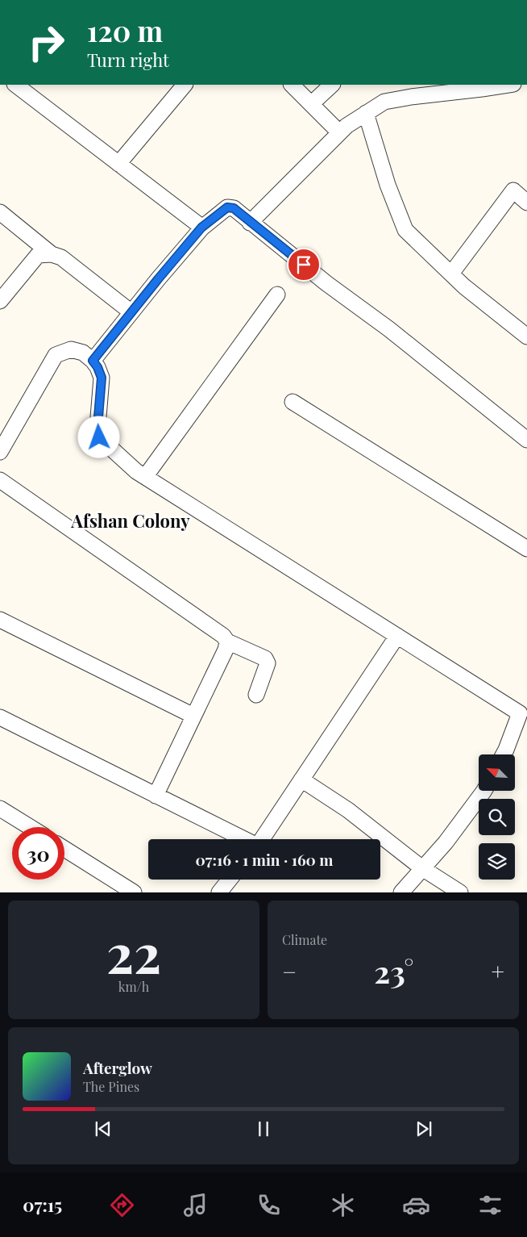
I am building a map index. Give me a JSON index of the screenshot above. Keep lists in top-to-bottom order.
{
  "districts": ["Afshan Colony"],
  "north": "top left",
  "page": {
    "turn": ["120 m", "Turn right"],
    "limit": "30",
    "trip": "07:16 · 1 min · 160 m",
    "tile": [
      ["22", "km/h"],
      "Climate"
    ],
    "heat": ["−", "23°", "+"],
    "song": ["Afterglow", "The Pines"],
    "tabs": "07:15"
  }
}
